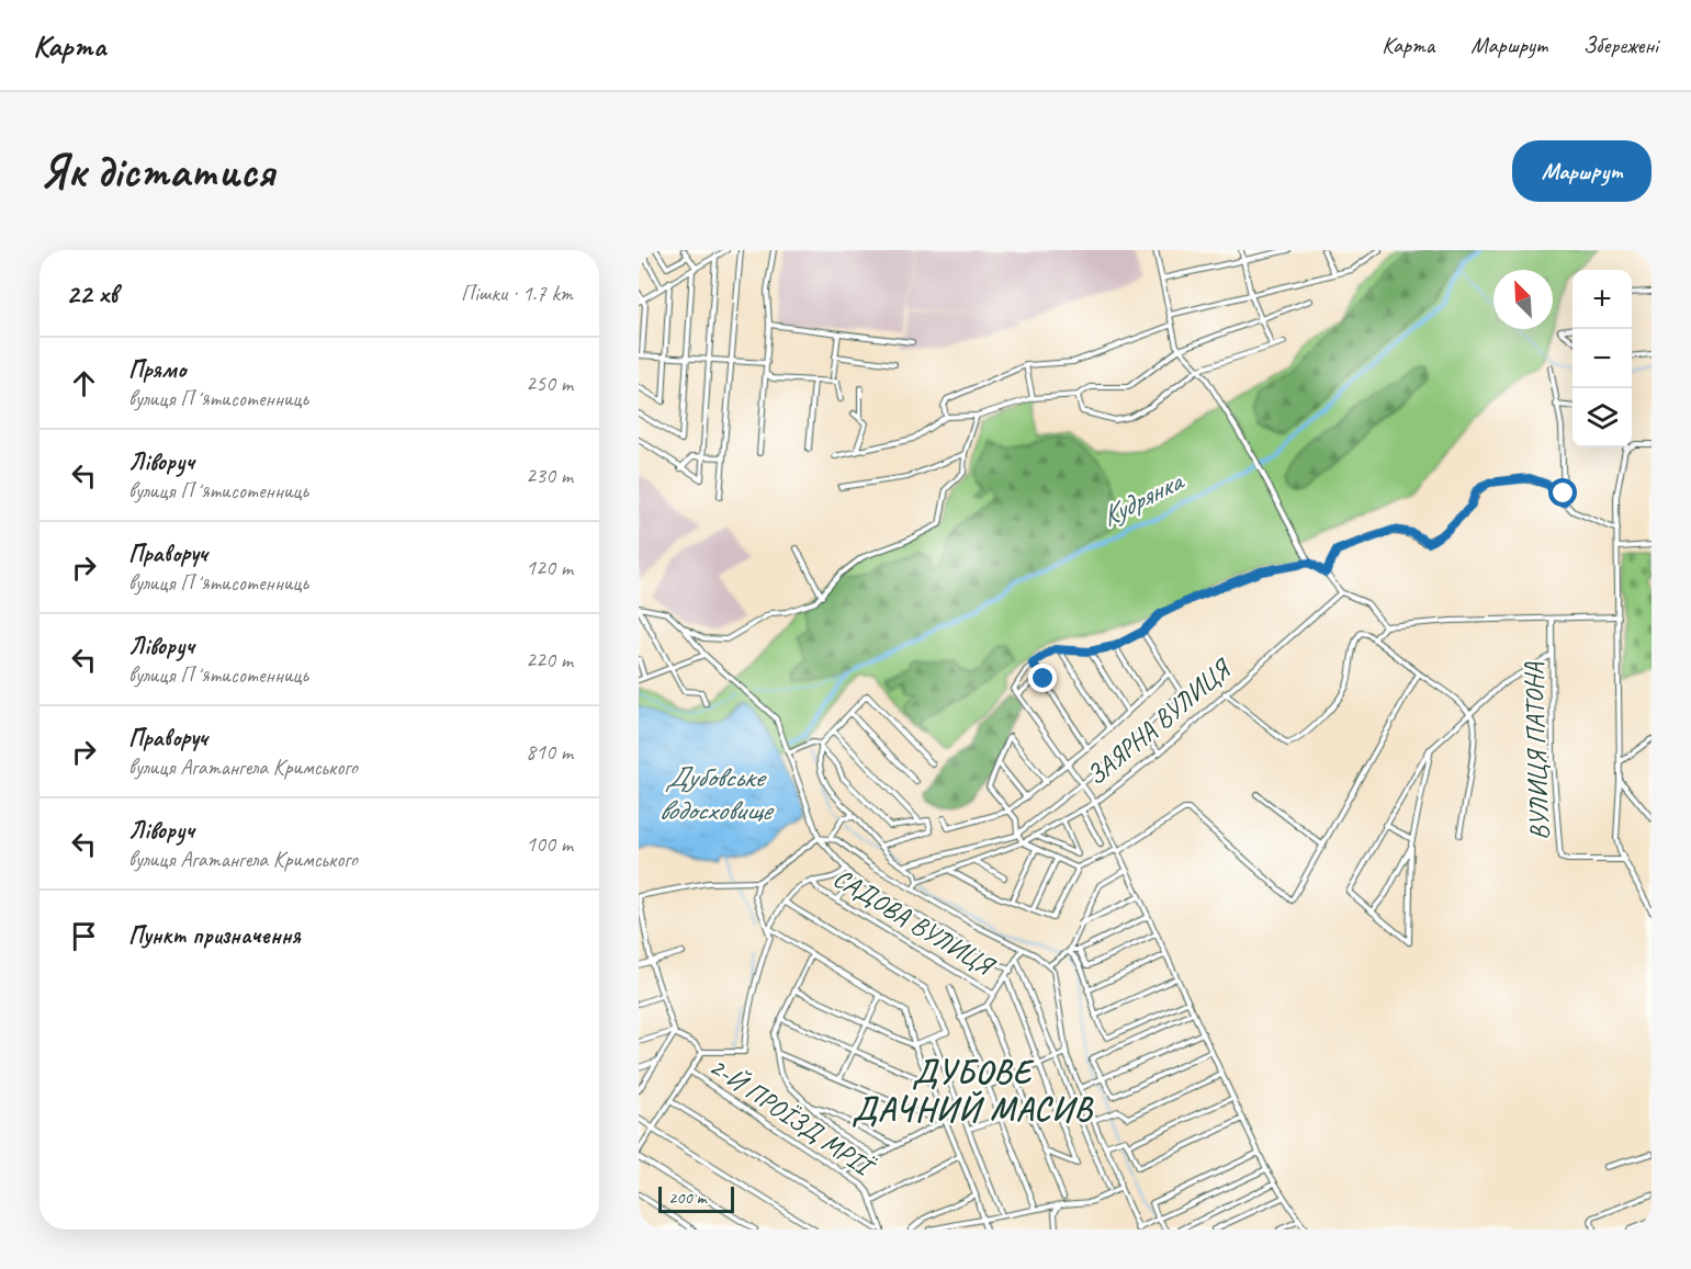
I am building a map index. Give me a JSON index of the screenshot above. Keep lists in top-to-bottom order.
{
  "streets": {
    "street": [
      "ЗАЯРНА ВУЛИЦЯ",
      "ВУЛИЦЯ ПАТОНА",
      "САДОВА ВУЛИЦЯ",
      "2-Й ПРОЇЗД МРІЇ"
    ]
  },
  "districts": ["ДУБОВЕ ДАЧНИЙ МАСИВ"],
  "water": ["Кудрянка", "Дубовське водосховище"],
  "scale_bar": "200 m",
  "north": "top left",
  "page": {
    "header": "Карта",
    "nav": ["Карта", "Маршрут", "Збережені"],
    "buttons": "Маршрут",
    "title": "Як дістатися",
    "heading": ["22 хв", "Пішки · 1.7 km"],
    "map_buttons": ["+", "−"],
    "list": [
      ["Прямо", "вулиця Пʼятисотенниць", "250 m"],
      ["Ліворуч", "вулиця Пʼятисотенниць", "230 m"],
      ["Праворуч", "вулиця Пʼятисотенниць", "120 m"],
      ["Ліворуч", "вулиця Пʼятисотенниць", "220 m"],
      ["Праворуч", "вулиця Агатангела Кримського", "810 m"],
      ["Ліворуч", "вулиця Агатангела Кримського", "100 m"],
      "Пункт призначення"
    ],
    "scale": "200 m"
  }
}
